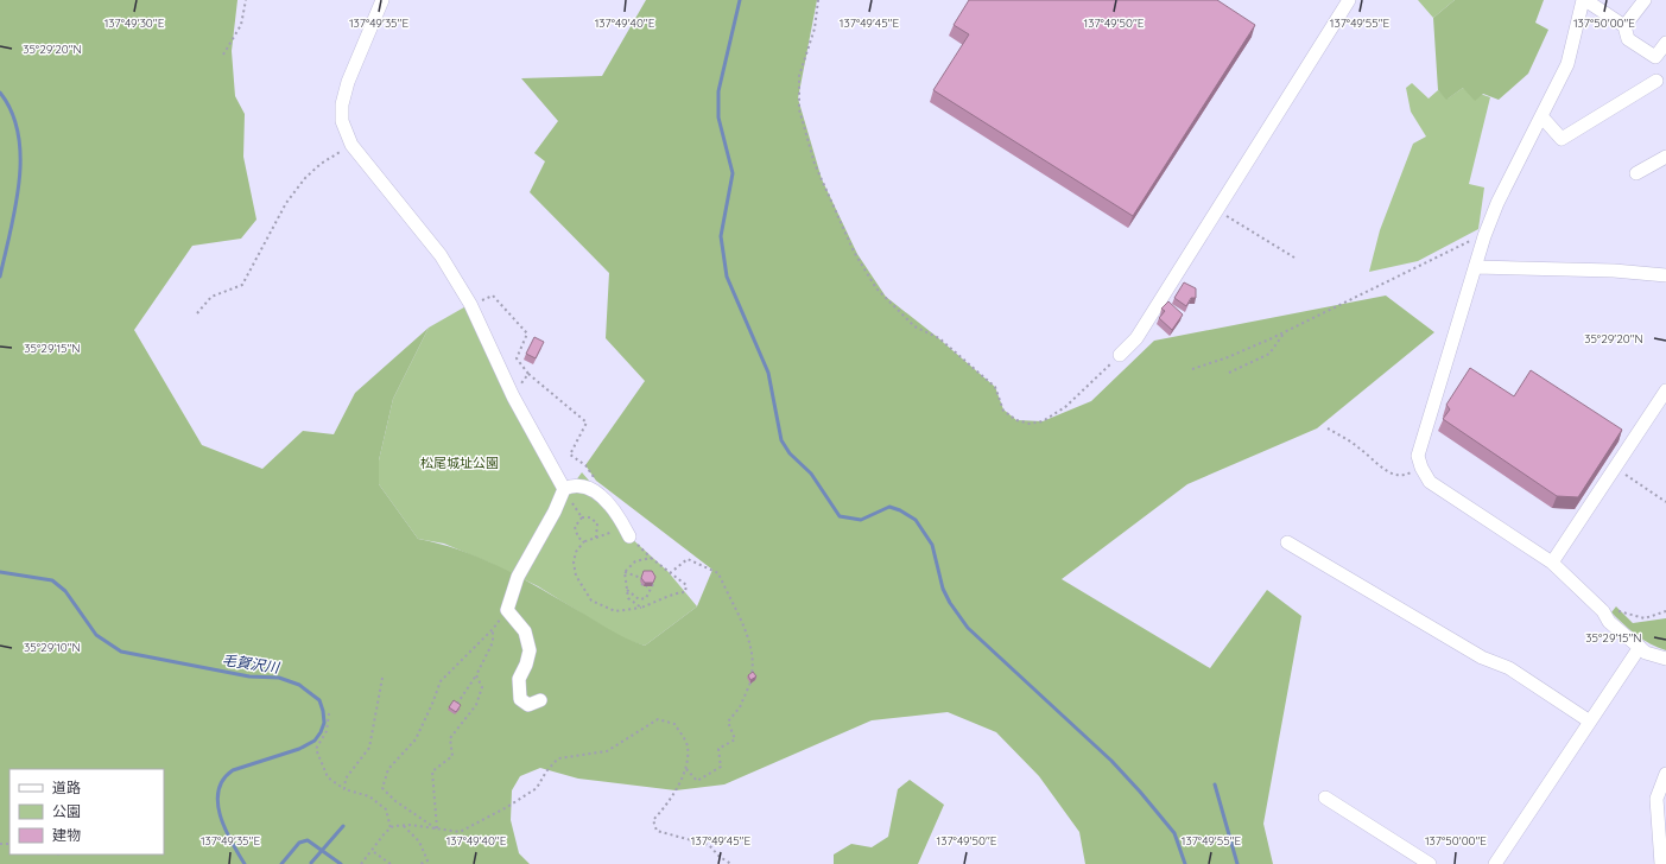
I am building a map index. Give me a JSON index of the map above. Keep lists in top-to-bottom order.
{
  "water": ["毛賀沢川"],
  "parks": ["松尾城址公園"],
  "legend": ["道路", "公園", "建物"],
  "coordinates": [
    "137°49'30\"E",
    "137°49'35\"E",
    "137°49'40\"E",
    "137°49'45\"E",
    "137°49'50\"E",
    "137°49'55\"E",
    "137°50'00\"E",
    "35°29'20\"N",
    "35°29'15\"N",
    "35°29'10\"N"
  ]
}
